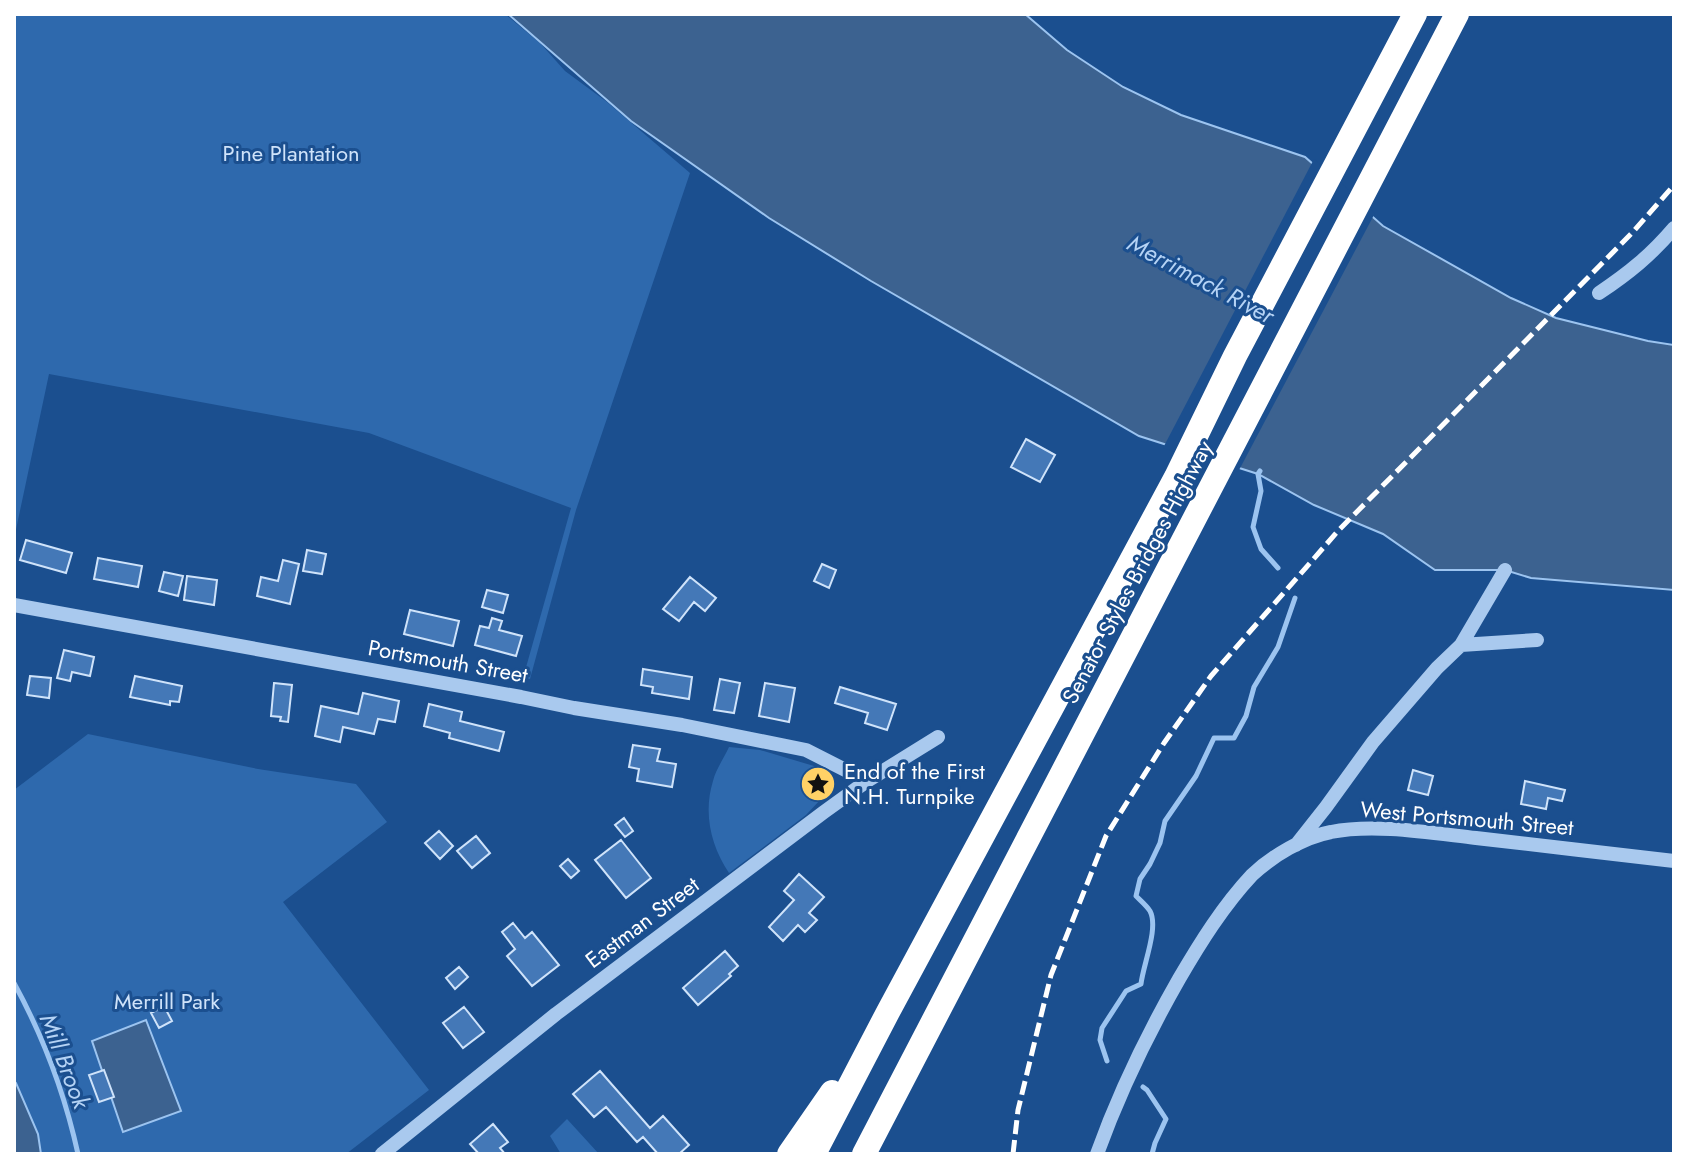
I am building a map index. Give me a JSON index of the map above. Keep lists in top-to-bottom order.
{
  "streets": {
    "highway": ["Senator Styles Bridges Highway"],
    "street": ["Portsmouth Street", "West Portsmouth Street", "Eastman Street"]
  },
  "crossings": [
    ["Portsmouth Street", "Eastman Street"]
  ],
  "water": ["Merrimack River", "Mill Brook"],
  "parks": ["Pine Plantation", "Merrill Park"],
  "places": {
    "place": ["End of the First N.H. Turnpike"]
  }
}
